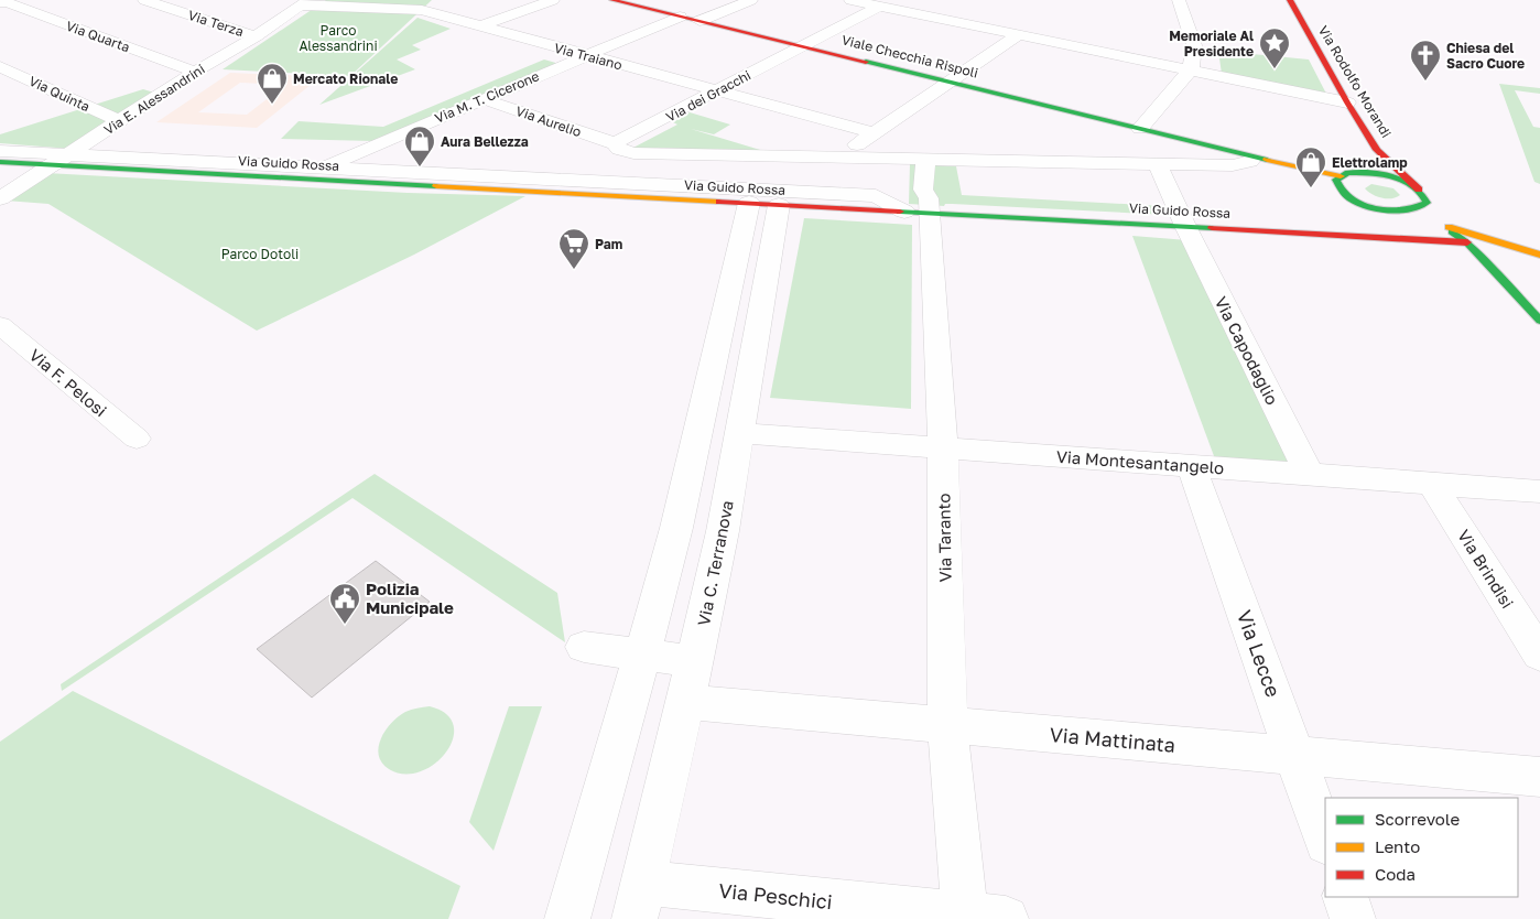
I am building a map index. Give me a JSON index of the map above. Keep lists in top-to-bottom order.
{
  "streets": {
    "main road": ["Viale Checchia Rispoli", "Via Rodolfo Morandi", "Via Guido Rossa"],
    "street": [
      "Via Terza",
      "Via Quarta",
      "Via Traiano",
      "Via Quinta",
      "Via dei Gracchi",
      "Via M. T. Cicerone",
      "Via E. Alessandrini",
      "Via Aurelio",
      "Via Capodaglio",
      "Via F. Pelosi",
      "Via Montesantangelo",
      "Via Taranto",
      "Via C. Terranova",
      "Via Brindisi",
      "Via Lecce",
      "Via Mattinata",
      "Via Peschici"
    ]
  },
  "crossings": [
    ["Via Terza", "Via E. Alessandrini"],
    ["Via Quarta", "Via E. Alessandrini"],
    ["Via Traiano", "Via dei Gracchi"],
    ["Via Traiano", "Via M. T. Cicerone"],
    ["Via Traiano", "Via E. Alessandrini"],
    ["Viale Checchia Rispoli", "Via Rodolfo Morandi"],
    ["Viale Checchia Rispoli", "Via dei Gracchi"],
    ["Viale Checchia Rispoli", "Via M. T. Cicerone"],
    ["Viale Checchia Rispoli", "Via Aurelio"],
    ["Via Quinta", "Via E. Alessandrini"],
    ["Via dei Gracchi", "Via Aurelio"],
    ["Via M. T. Cicerone", "Via Aurelio"],
    ["Via M. T. Cicerone", "Via Guido Rossa"],
    ["Via E. Alessandrini", "Via Guido Rossa"],
    ["Via Aurelio", "Via Capodaglio"],
    ["Via Aurelio", "Via Taranto"],
    ["Via Guido Rossa", "Via Capodaglio"],
    ["Via Guido Rossa", "Via Taranto"],
    ["Via Guido Rossa", "Via C. Terranova"],
    ["Via Capodaglio", "Via Montesantangelo"],
    ["Via Montesantangelo", "Via Taranto"],
    ["Via Montesantangelo", "Via C. Terranova"],
    ["Via Montesantangelo", "Via Brindisi"],
    ["Via Montesantangelo", "Via Lecce"],
    ["Via Taranto", "Via Mattinata"],
    ["Via Taranto", "Via Peschici"],
    ["Via C. Terranova", "Via Mattinata"],
    ["Via C. Terranova", "Via Peschici"],
    ["Via Lecce", "Via Mattinata"]
  ],
  "parks": ["Parco Alessandrini", "Parco Dotoli"],
  "places": {
    "place": ["Memoriale Al Presidente"],
    "church": ["Chiesa del Sacro Cuore"],
    "shop": ["Mercato Rionale", "Aura Bellezza", "Elettrolamp"],
    "supermarket": ["Pam"],
    "public building": ["Polizia Municipale"]
  },
  "legend": ["Scorrevole", "Lento", "Coda"]
}
